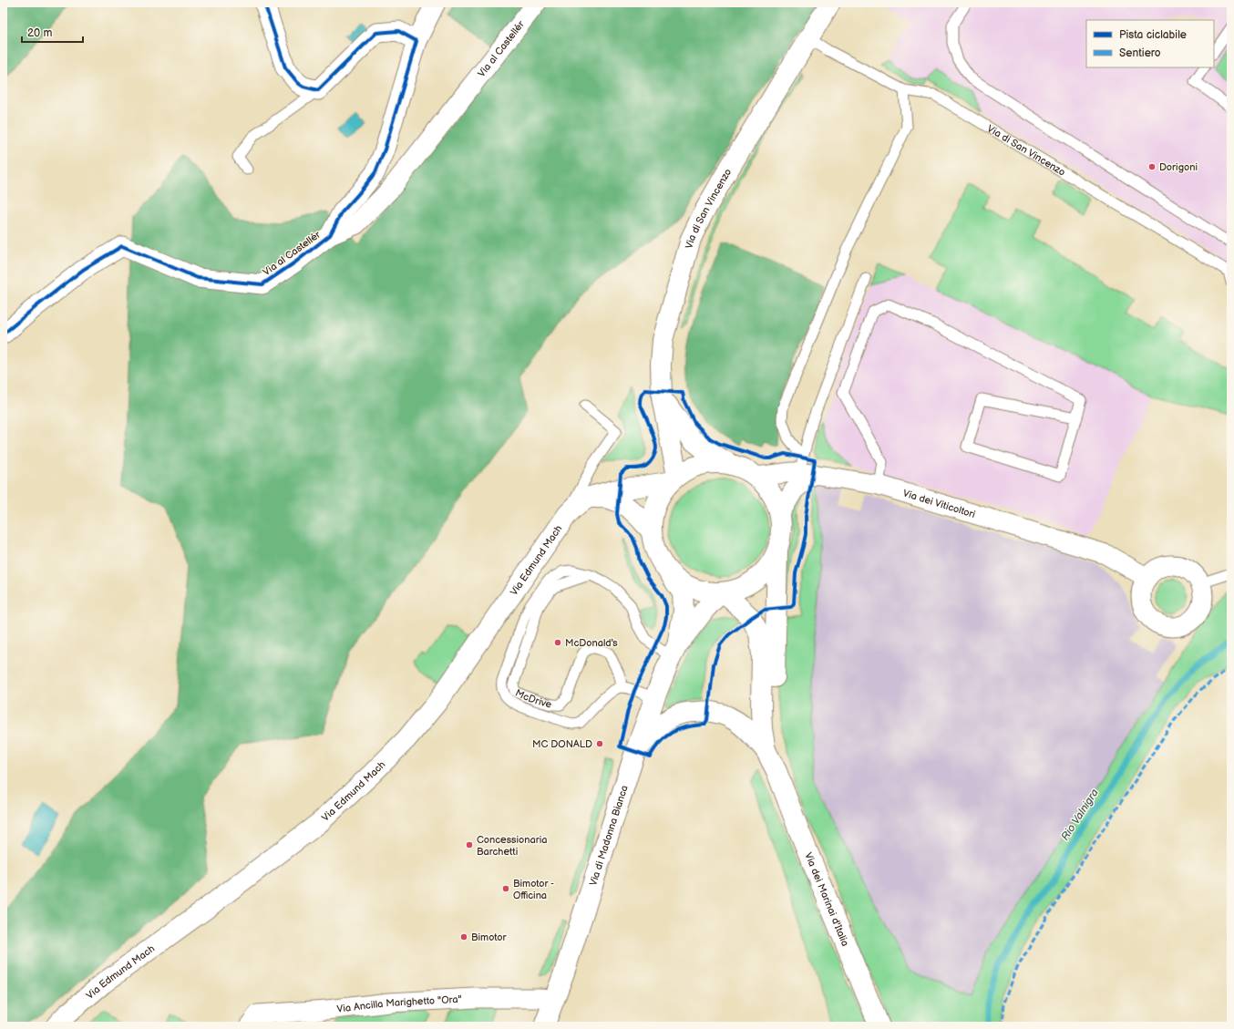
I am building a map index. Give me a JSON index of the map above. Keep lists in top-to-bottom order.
{
  "streets": {
    "main road": [
      "Via di San Vincenzo",
      "Via Edmund Mach",
      "Via di Madonna Bianca",
      "Via dei Marinai d'Italia"
    ],
    "street": ["Via al Castellér", "Via dei Viticoltori", "Via Ancilla Marighetto \"Ora\""],
    "lane": ["McDrive"]
  },
  "crossings": [
    ["Via di San Vincenzo", "Via Edmund Mach"],
    ["Via di Madonna Bianca", "Via dei Marinai d'Italia"],
    ["Via di Madonna Bianca", "Via Ancilla Marighetto \"Ora\""]
  ],
  "water": ["Rio Valnigra"],
  "places": [
    "Dorigoni",
    "McDonald's",
    "MC DONALD",
    "Concessionaria Barchetti",
    "Bimotor - Officina",
    "Bimotor"
  ],
  "legend": ["Pista ciclabile", "Sentiero"],
  "scale_bar": "20 m"
}
